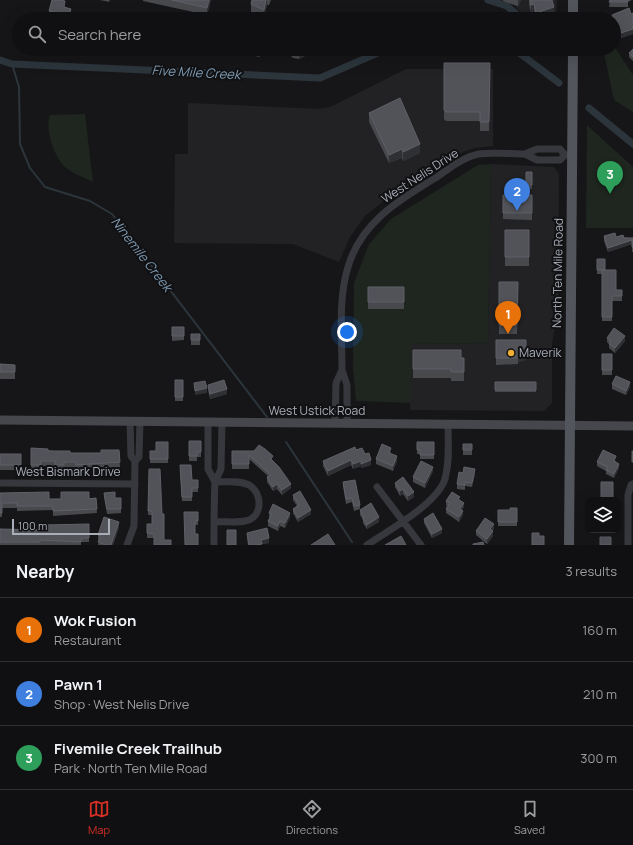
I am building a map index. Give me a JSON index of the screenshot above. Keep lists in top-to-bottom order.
{
  "streets": {
    "main road": ["North Ten Mile Road", "West Ustick Road"],
    "street": ["West Nelis Drive", "West Bismark Drive"]
  },
  "crossings": [
    ["West Nelis Drive", "North Ten Mile Road"],
    ["North Ten Mile Road", "West Ustick Road"]
  ],
  "water": ["Five Mile Creek", "Ninemile Creek"],
  "places": ["Maverik"],
  "scale_bar": "100 m",
  "page": {
    "search": "Search here",
    "pins": ["3", "2", "1"],
    "scale": "100 m",
    "heading": ["Nearby", "3 results"],
    "list": [
      {
        "mark": "1",
        "name": "Wok Fusion",
        "note": "Restaurant",
        "value": "160 m"
      },
      {
        "mark": "2",
        "name": "Pawn 1",
        "note": "Shop · West Nelis Drive",
        "value": "210 m"
      },
      {
        "mark": "3",
        "name": "Fivemile Creek Trailhub",
        "note": "Park · North Ten Mile Road",
        "value": "300 m"
      }
    ],
    "nav": ["Map", "Directions", "Saved"]
  }
}
